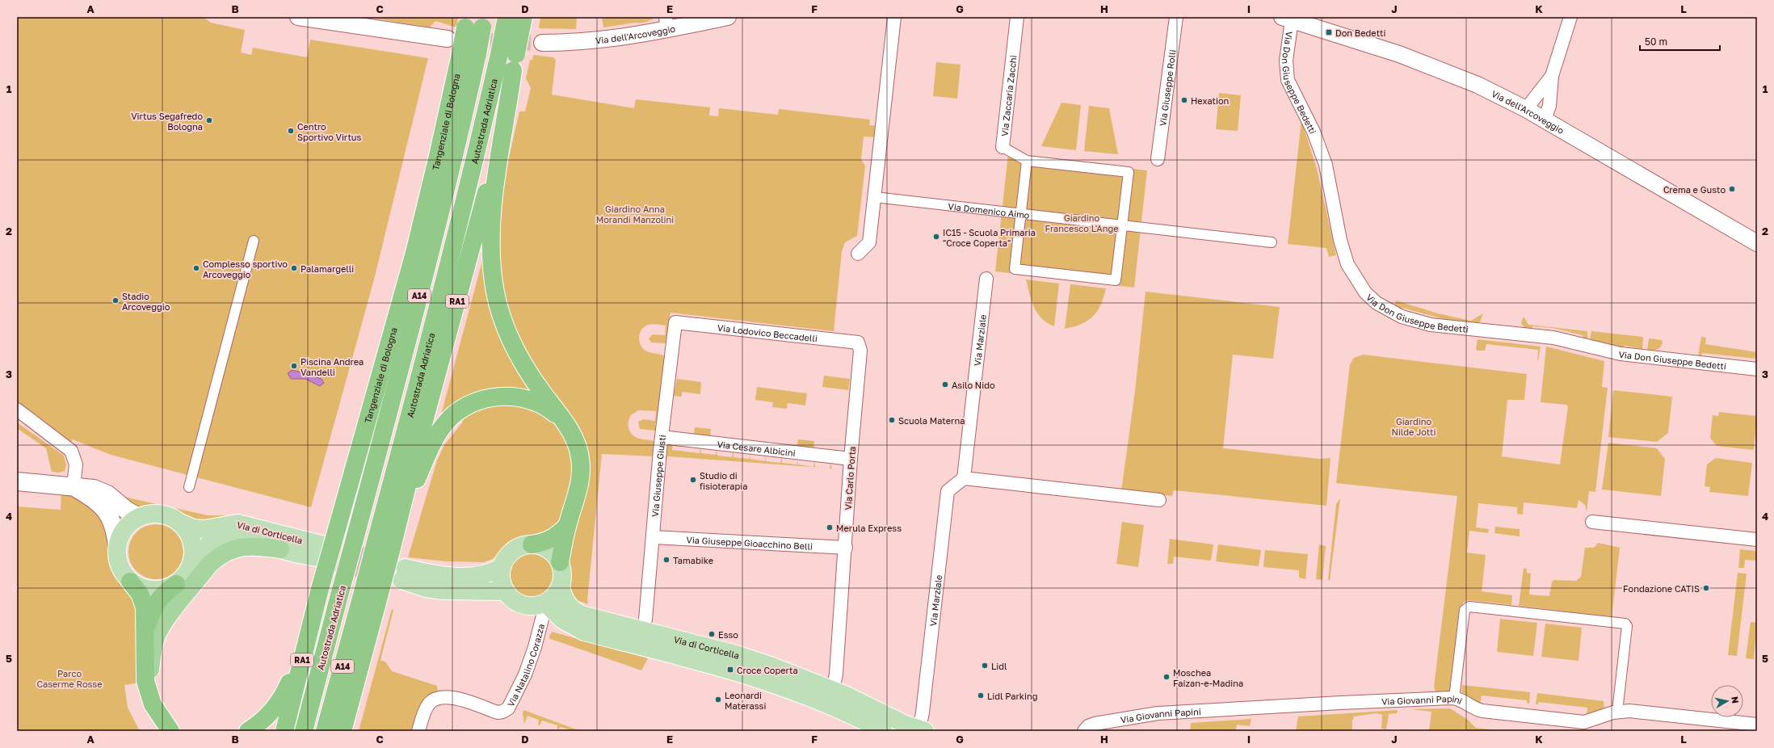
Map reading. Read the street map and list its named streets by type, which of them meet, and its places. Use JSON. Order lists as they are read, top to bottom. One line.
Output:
{"streets":{"highway":["Autostrada Adriatica","Tangenziale di Bologna","A14","RA1"],"main road":["Via di Corticella"],"street":["Via dell'Arcoveggio","Via Don Giuseppe Bedetti","Via Giuseppe Rolli","Via Zaccaria Zacchi","Via Domenico Aimo","Via Lodovico Beccadelli","Via Marziale","Via Cesare Albicini","Via Giuseppe Giusti","Via Carlo Porta","Via Giuseppe Gioacchino Belli","Via Natalino Corazza","Via Giovanni Papini"]},"crossings":[["Via dell'Arcoveggio","Via Don Giuseppe Bedetti"],["Autostrada Adriatica","Tangenziale di Bologna"],["Via Lodovico Beccadelli","Via Giuseppe Giusti"],["Via Lodovico Beccadelli","Via Carlo Porta"],["Via Marziale","Via di Corticella"],["Via Cesare Albicini","Via Giuseppe Giusti"],["Via Cesare Albicini","Via Carlo Porta"],["Via Giuseppe Giusti","Via di Corticella"],["Via Giuseppe Giusti","Via Giuseppe Gioacchino Belli"],["Via Carlo Porta","Via di Corticella"],["Via Carlo Porta","Via Giuseppe Gioacchino Belli"],["Via di Corticella","Via Natalino Corazza"]],"parks":["Giardino Anna Morandi Manzolini","Giardino Francesco L'Ange","Giardino Nilde Jotti","Parco Caserme Rosse"],"places":{"transit":["Don Bedetti","Croce Coperta"],"other":["Hexation","Virtus Segafredo Bologna","Centro Sportivo Virtus","Crema e Gusto","IC15 - Scuola Primaria \"Croce Coperta\"","Complesso sportivo Arcoveggio","Palamargelli","Stadio Arcoveggio","Piscina Andrea Vandelli","Asilo Nido","Scuola Materna","Studio di fisioterapia","Merula Express","Tamabike","Fondazione CATIS","Esso","Lidl","Moschea Faizan-e-Madina","Lidl Parking","Leonardi Materassi"]},"scale_bar":"50 m","north":"right","grid":{"columns":["A","B","C","D","E","F","G","H","I","J","K","L"],"rows":["1","2","3","4","5"]}}
